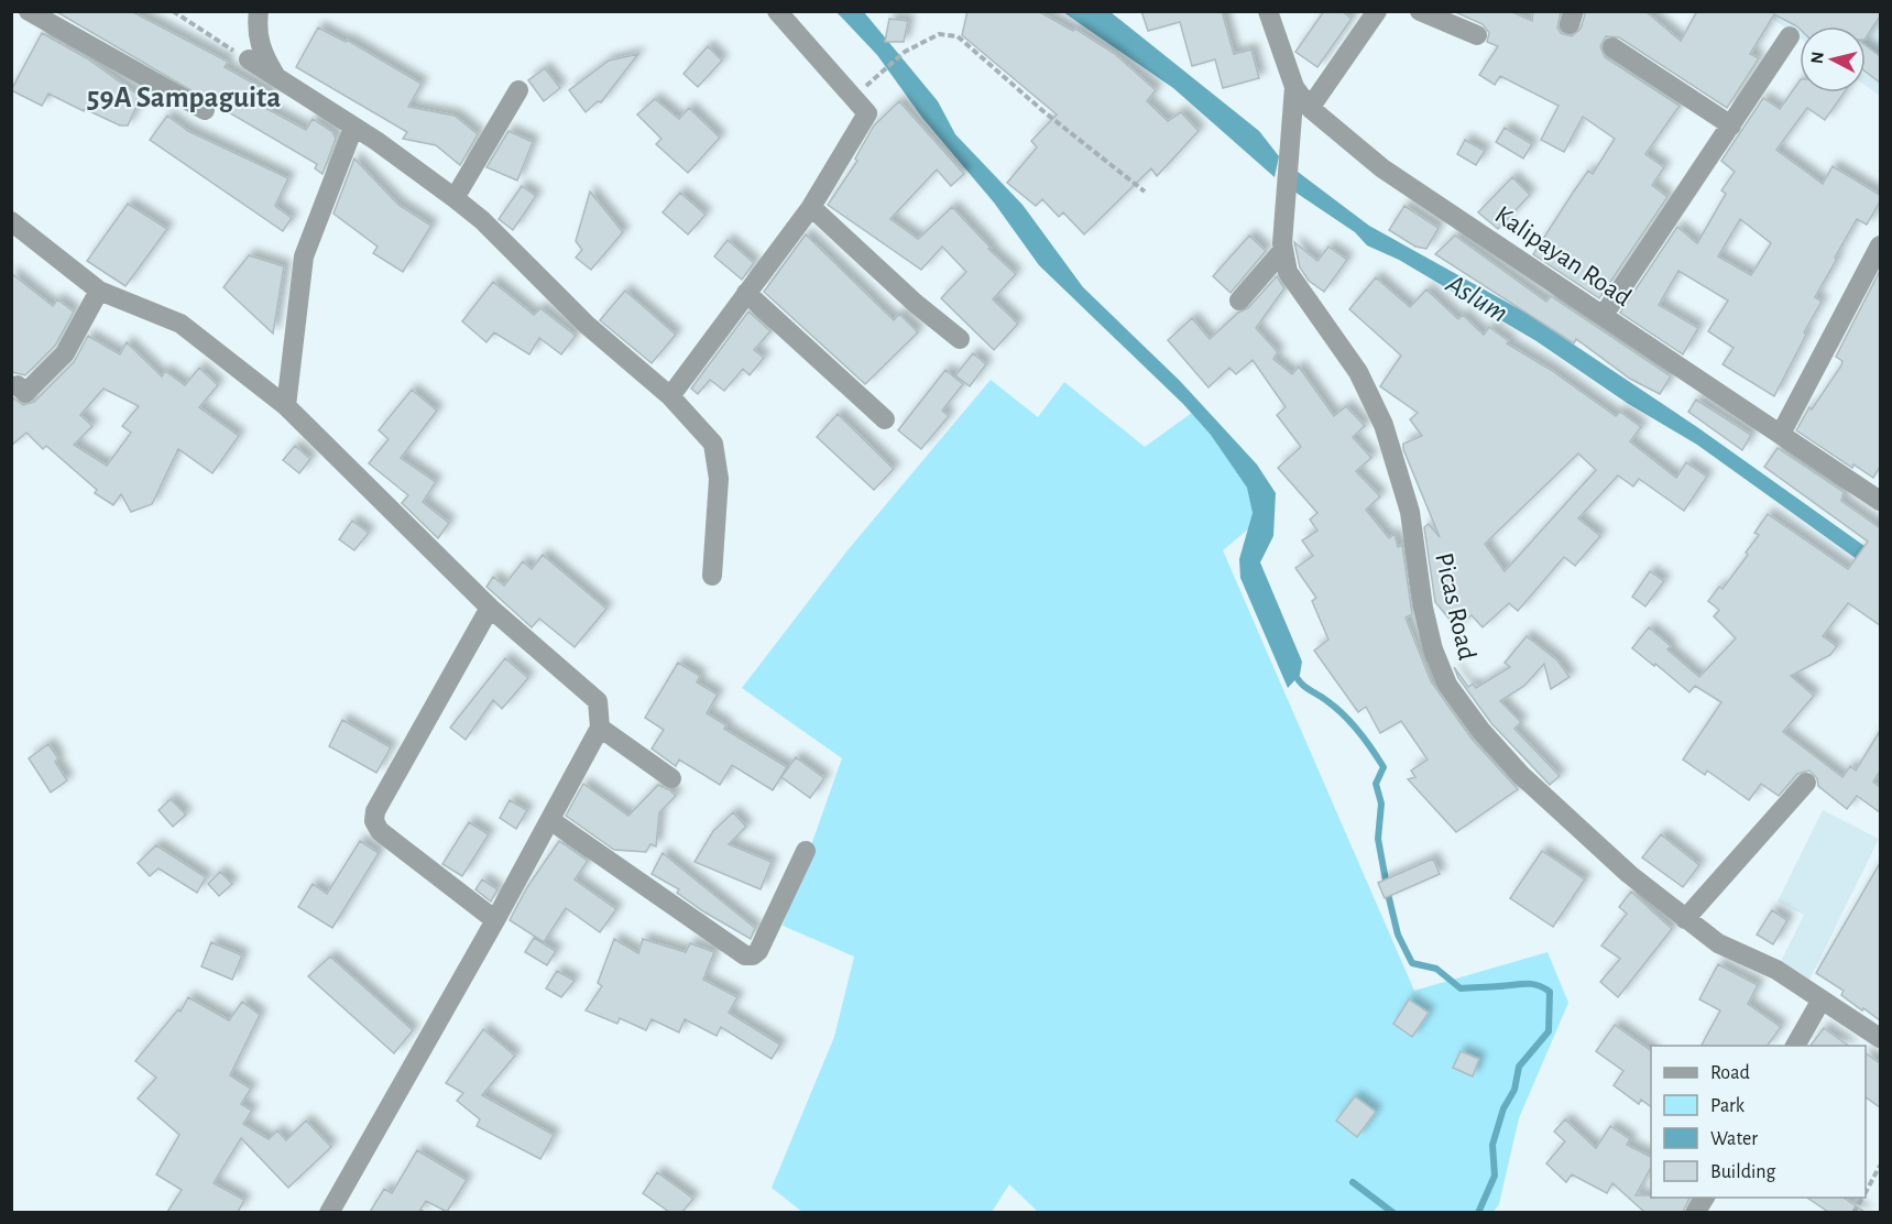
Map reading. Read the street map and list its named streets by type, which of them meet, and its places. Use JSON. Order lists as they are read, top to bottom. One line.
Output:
{"streets":{"street":["Kalipayan Road","Picas Road"]},"crossings":[["Kalipayan Road","Picas Road"]],"districts":["59A Sampaguita"],"water":["Aslum"],"legend":["Road","Park","Water","Building"],"north":"left"}
